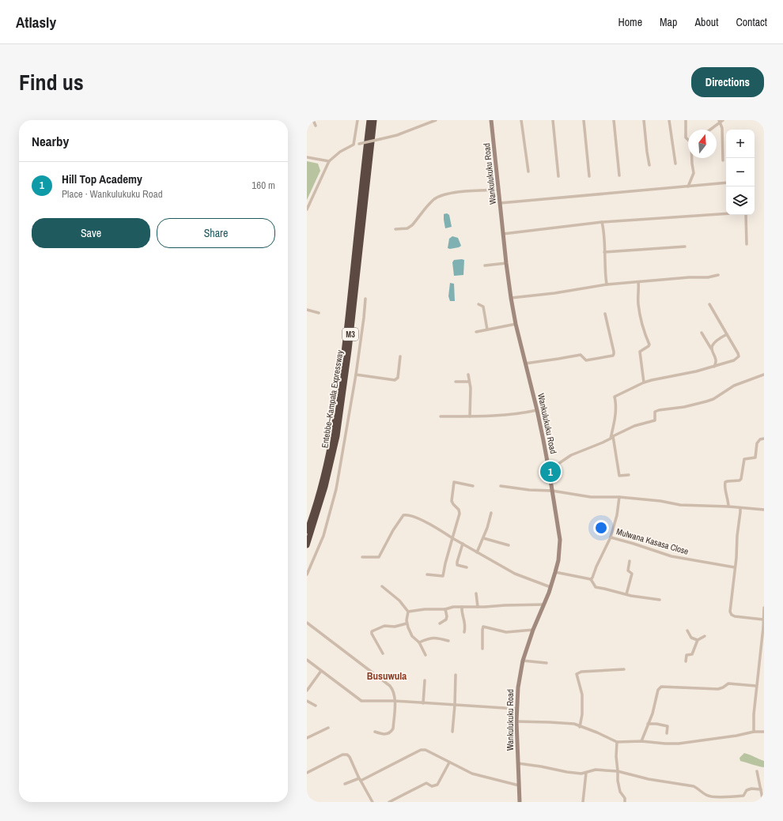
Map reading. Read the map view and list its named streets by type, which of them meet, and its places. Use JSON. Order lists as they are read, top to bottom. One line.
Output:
{"streets":{"highway":["M3","Entebbe–Kampala Expressway"],"main road":["Wankulukuku Road"],"street":["Mulwana Kasasa Close"]},"districts":["Busuwula"],"north":"top","page":{"header":"Atlasly","nav":["Home","Map","About","Contact"],"title":"Find us","buttons":["Directions",["Save","Share"]],"heading":"Nearby","map_buttons":["+","−"],"list":[{"mark":"1","name":"Hill Top Academy","note":"Place · Wankulukuku Road","value":"160 m"}],"pins":"1"}}
